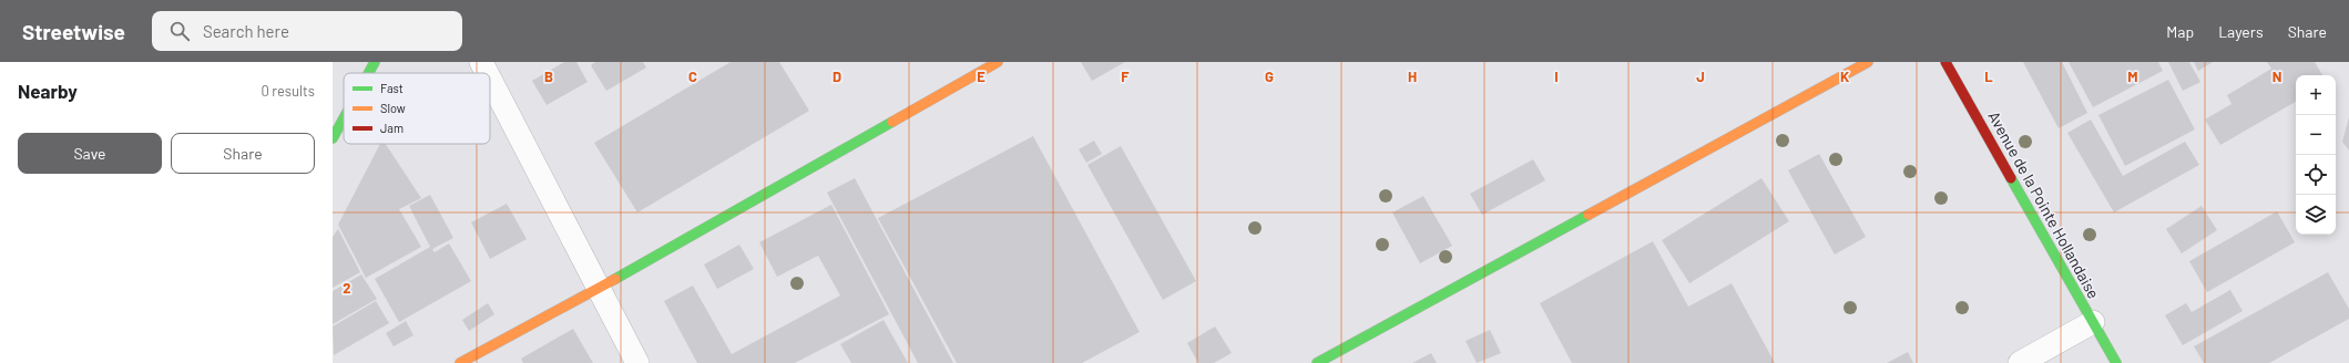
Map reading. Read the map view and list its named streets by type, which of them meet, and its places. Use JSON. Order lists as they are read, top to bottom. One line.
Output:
{"streets":{"street":["Avenue de la Pointe Hollandaise"]},"legend":["Fast","Slow","Jam"],"page":{"header":"Streetwise","search":"Search here","nav":["Map","Layers","Share"],"heading":["Nearby","0 results"],"map_buttons":["+","−"],"buttons":["Save","Share"]},"grid":{"columns":["B","C","D","E","F","G","H","I","J","K","L","M","N"],"rows":["2"]}}
